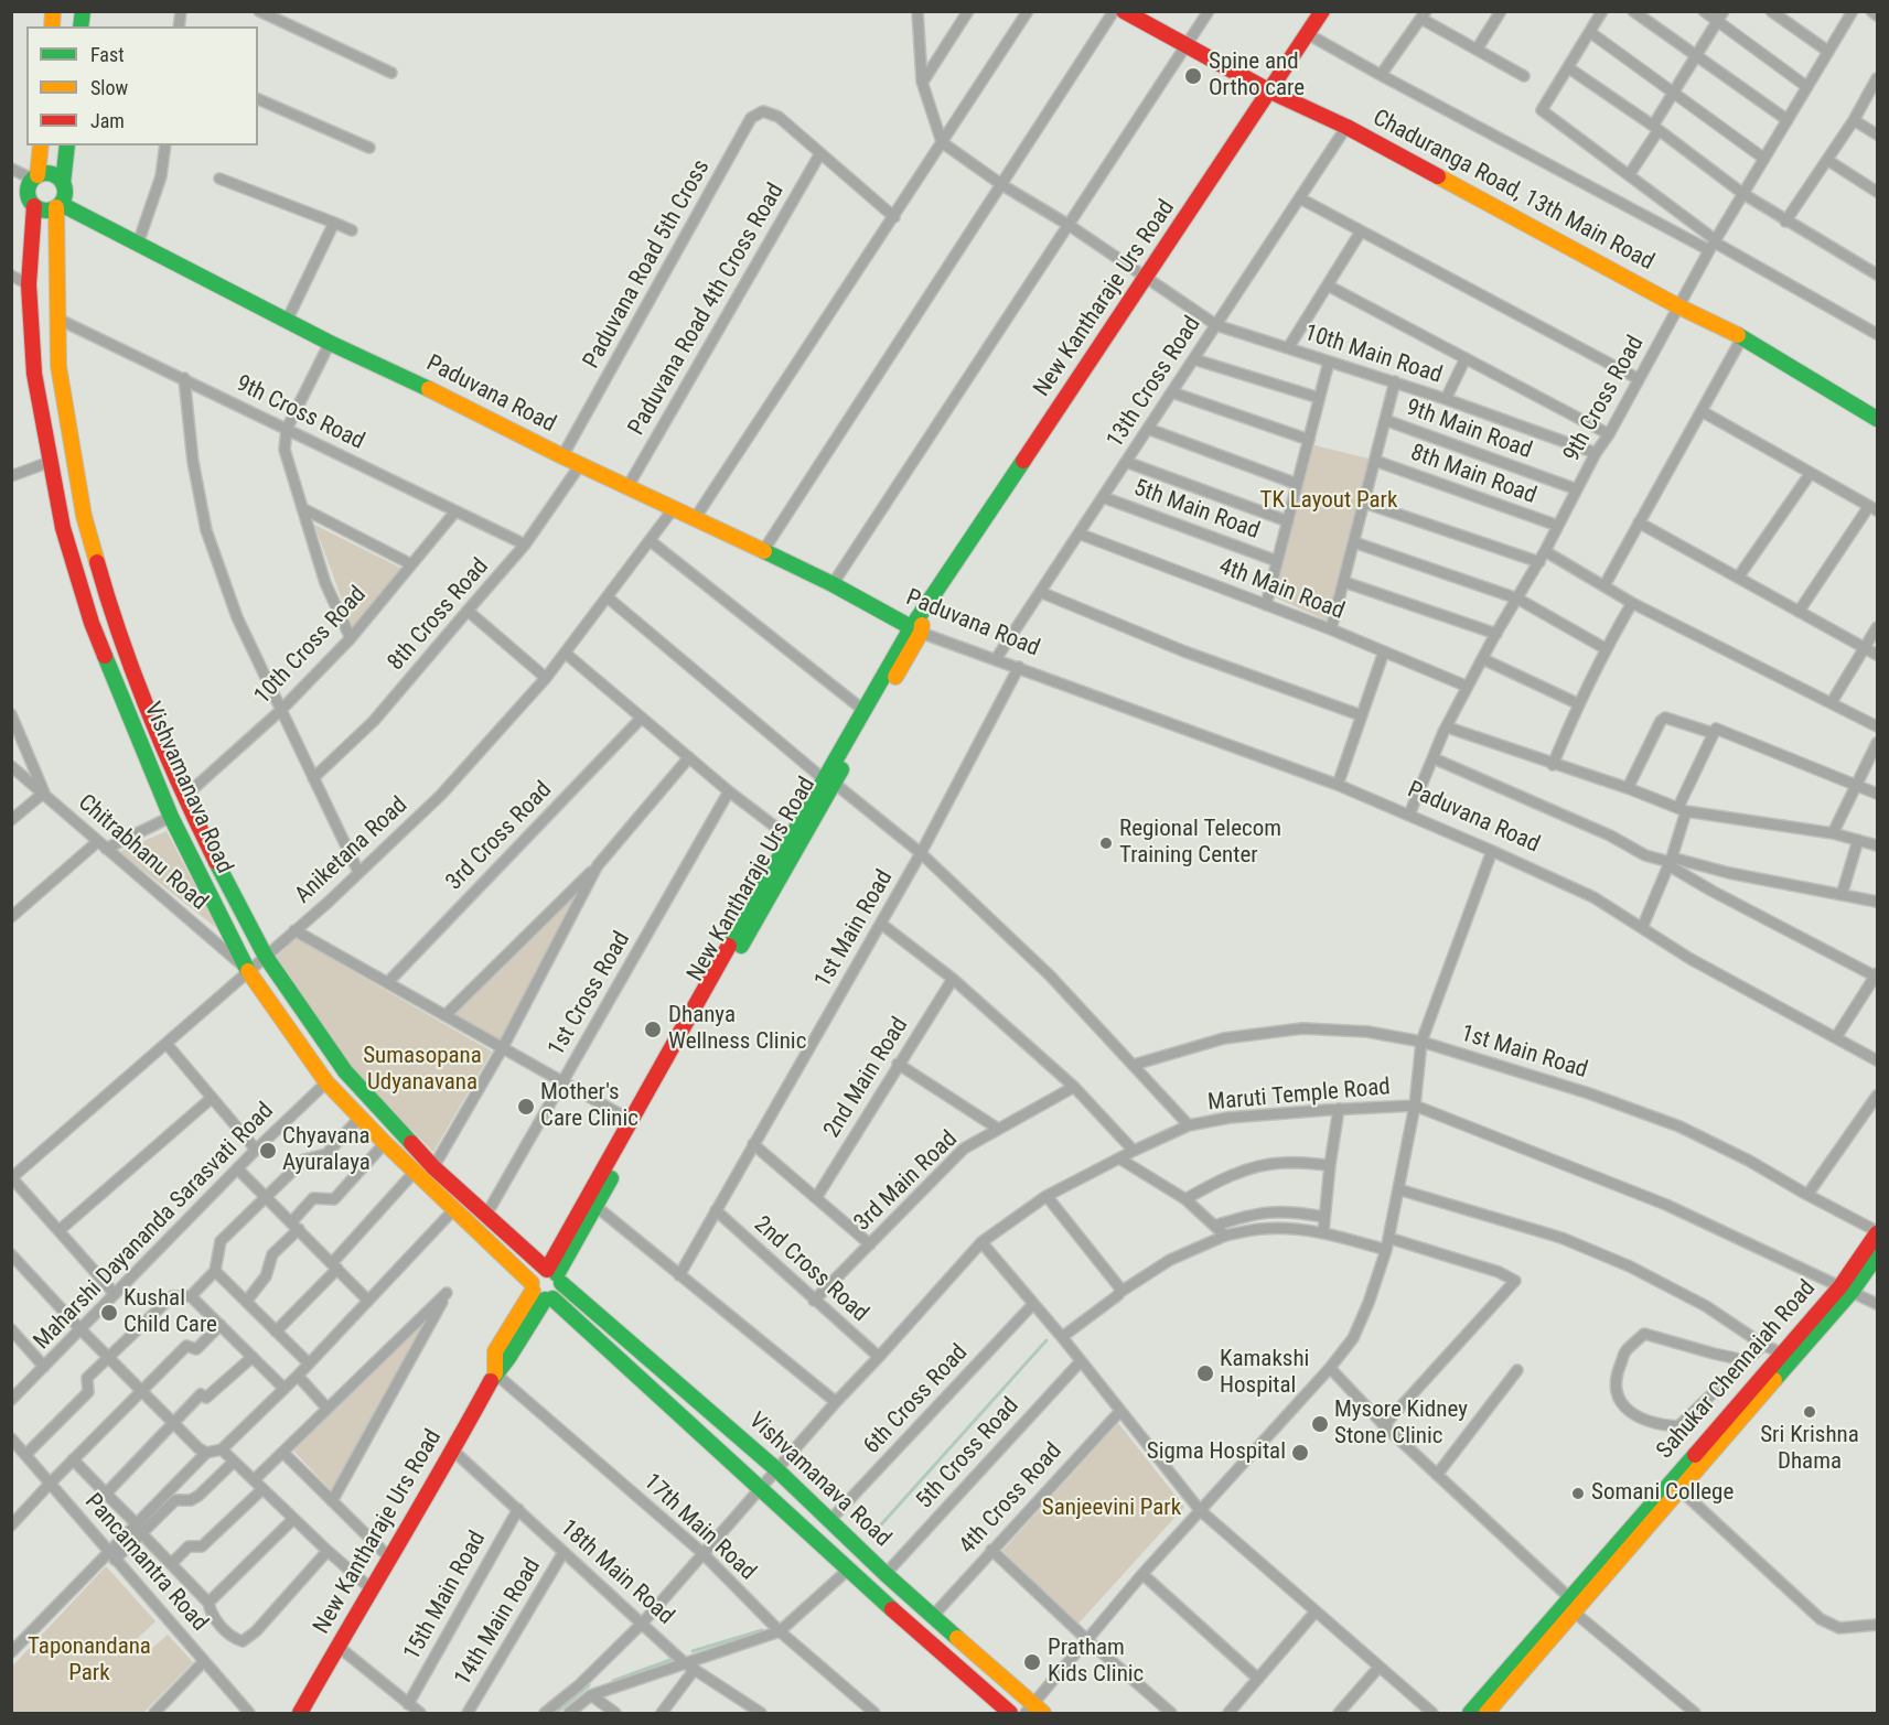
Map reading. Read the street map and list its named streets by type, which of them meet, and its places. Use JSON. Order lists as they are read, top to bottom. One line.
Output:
{"streets":{"main road":["Chaduranga Road, 13th Main Road","New Kantharaje Urs Road","Paduvana Road","Vishvamanava Road","Sahukar Chennaiah Road"],"street":["Paduvana Road 5th Cross","Paduvana Road 4th Cross Road","10th Main Road","13th Cross Road","9th Cross Road","9th Main Road","8th Main Road","5th Main Road","4th Main Road","8th Cross Road","10th Cross Road","3rd Cross Road","Aniketana Road","Chitrabhanu Road","1st Main Road","1st Cross Road","2nd Main Road","Maruti Temple Road","3rd Main Road","Maharshi Dayananda Sarasvati Road","2nd Cross Road","6th Cross Road","5th Cross Road","4th Cross Road","17th Main Road","Pancamantra Road","18th Main Road","15th Main Road","14th Main Road"]},"crossings":[["Chaduranga Road, 13th Main Road","New Kantharaje Urs Road"],["Chaduranga Road, 13th Main Road","13th Cross Road"],["Chaduranga Road, 13th Main Road","9th Cross Road"],["Paduvana Road 5th Cross","Paduvana Road 4th Cross Road"],["Paduvana Road 5th Cross","Paduvana Road"],["New Kantharaje Urs Road","10th Main Road"],["New Kantharaje Urs Road","Paduvana Road"],["New Kantharaje Urs Road","Vishvamanava Road"],["New Kantharaje Urs Road","17th Main Road"],["New Kantharaje Urs Road","18th Main Road"],["Paduvana Road 4th Cross Road","Paduvana Road"],["10th Main Road","13th Cross Road"],["10th Main Road","9th Cross Road"],["13th Cross Road","Paduvana Road"],["13th Cross Road","5th Main Road"],["13th Cross Road","4th Main Road"],["Paduvana Road","9th Cross Road"],["Paduvana Road","8th Cross Road"],["Paduvana Road","Vishvamanava Road"],["Paduvana Road","Aniketana Road"],["Paduvana Road","1st Main Road"],["9th Cross Road","9th Main Road"],["9th Cross Road","8th Main Road"],["9th Cross Road","4th Main Road"],["9th Cross Road","8th Cross Road"],["9th Cross Road","10th Cross Road"],["9th Cross Road","Vishvamanava Road"],["10th Cross Road","Vishvamanava Road"],["Vishvamanava Road","Aniketana Road"],["Vishvamanava Road","Chitrabhanu Road"],["Vishvamanava Road","1st Cross Road"],["Vishvamanava Road","Maruti Temple Road"],["Vishvamanava Road","Maharshi Dayananda Sarasvati Road"],["Vishvamanava Road","6th Cross Road"],["Vishvamanava Road","5th Cross Road"],["Vishvamanava Road","4th Cross Road"],["Aniketana Road","Chitrabhanu Road"],["1st Main Road","2nd Cross Road"],["1st Main Road","Sahukar Chennaiah Road"],["Maruti Temple Road","2nd Cross Road"],["Maruti Temple Road","Sahukar Chennaiah Road"],["3rd Main Road","2nd Cross Road"],["18th Main Road","15th Main Road"],["18th Main Road","14th Main Road"]],"parks":["TK Layout Park","Sumasopana Udyanavana","Sanjeevini Park","Taponandana Park"],"places":["Spine and Ortho care","Regional Telecom Training Center","Dhanya Wellness Clinic","Mother's Care Clinic","Chyavana Ayuralaya","Kushal Child Care","Kamakshi Hospital","Sri Krishna Dhama","Mysore Kidney Stone Clinic","Sigma Hospital","Somani College","Pratham Kids Clinic"],"legend":["Fast","Slow","Jam"]}
